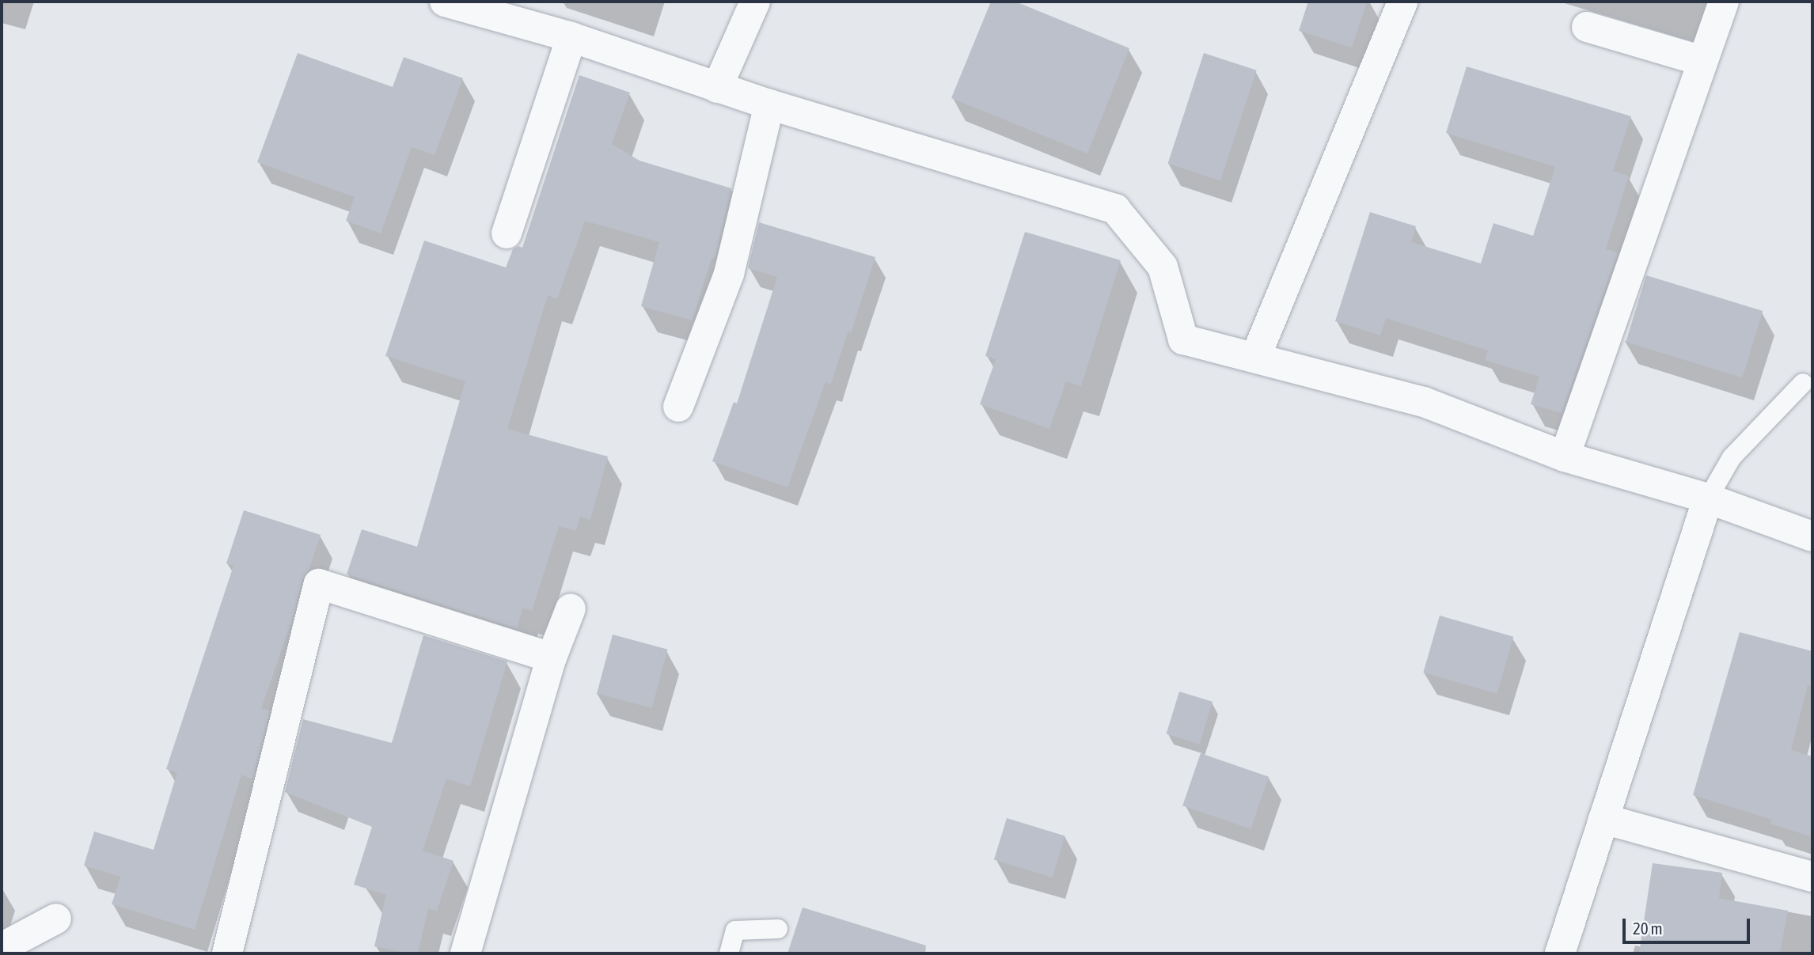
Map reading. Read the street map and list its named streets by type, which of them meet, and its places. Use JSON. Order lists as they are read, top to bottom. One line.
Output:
{"scale_bar":"20 m"}
